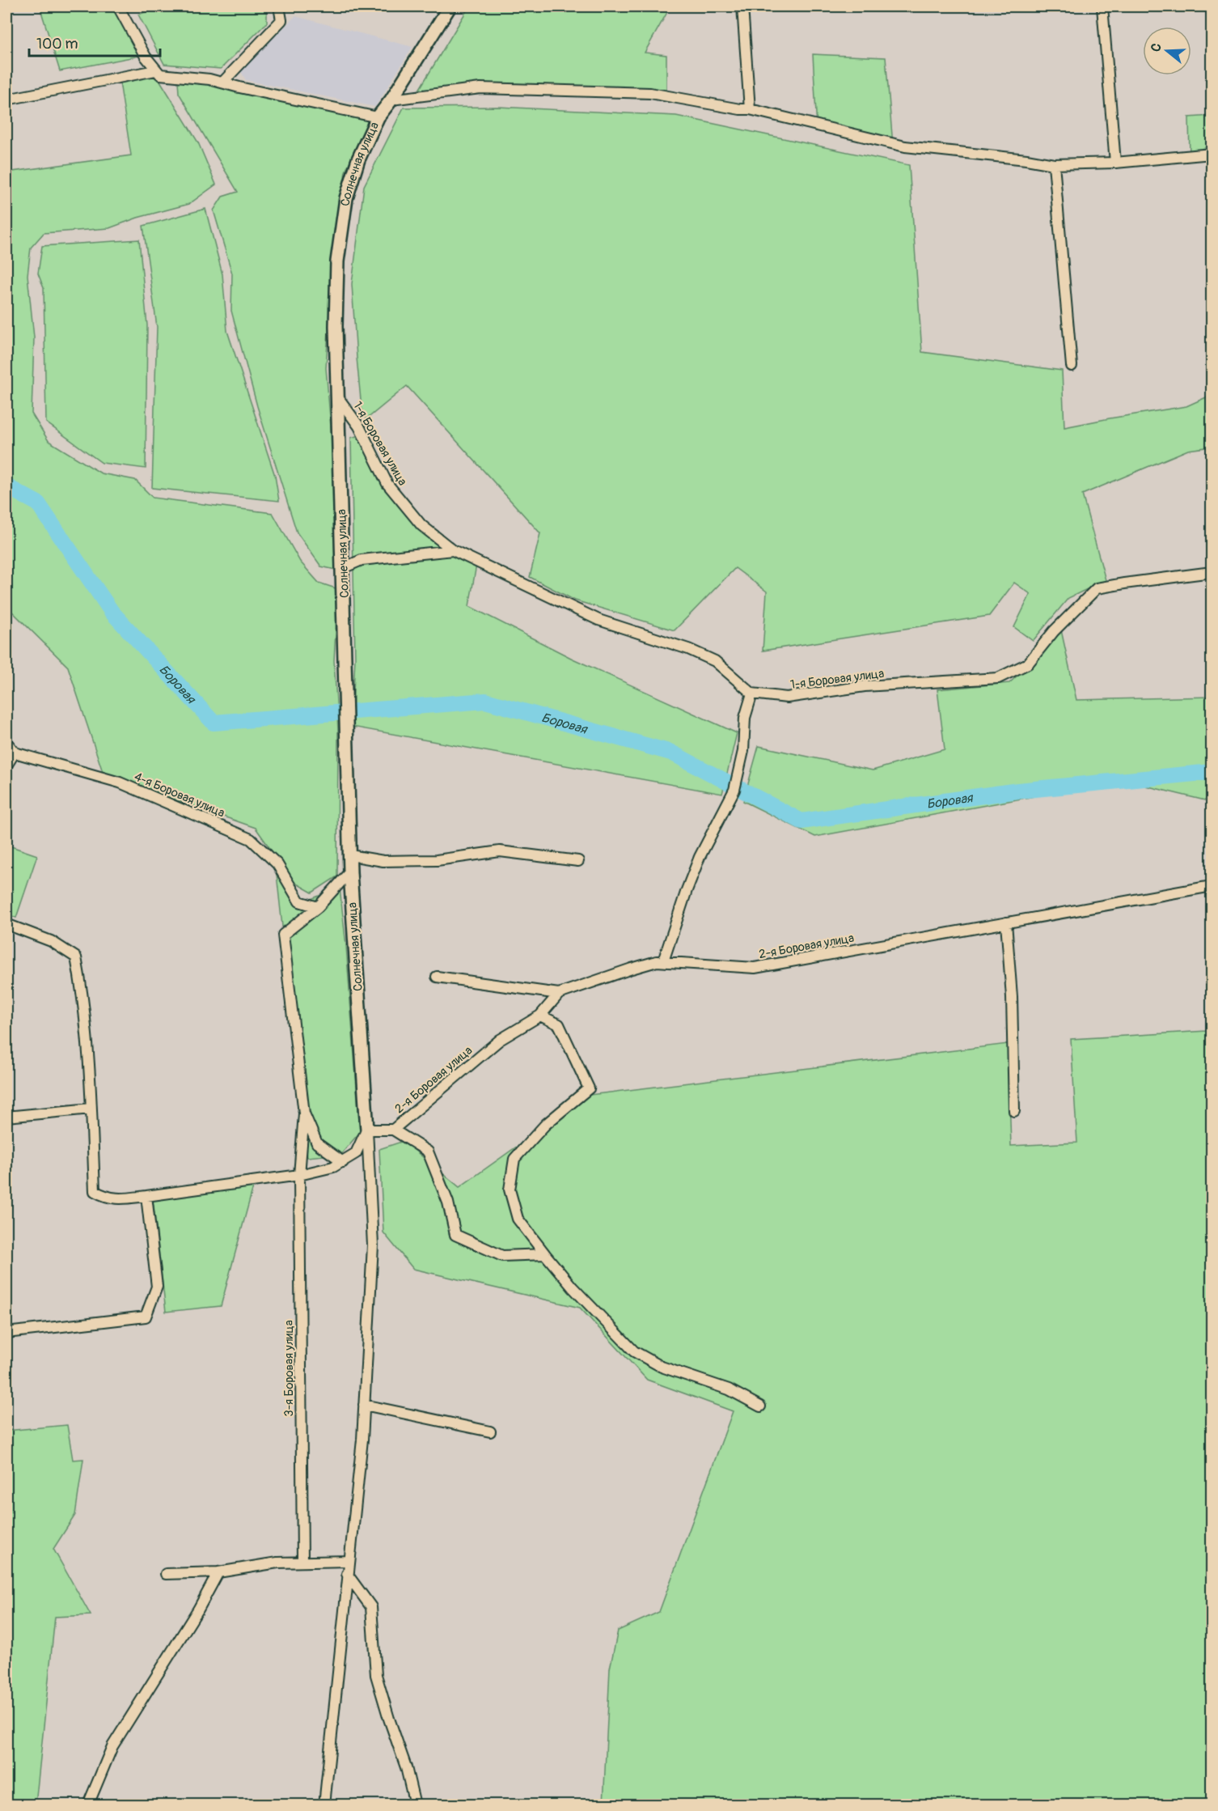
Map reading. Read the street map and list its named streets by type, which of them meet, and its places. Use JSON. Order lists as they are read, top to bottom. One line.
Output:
{"streets":{"street":["Солнечная улица","1-я Боровая улица","4-я Боровая улица","2-я Боровая улица","3-я Боровая улица"]},"crossings":[["Солнечная улица","1-я Боровая улица"],["Солнечная улица","2-я Боровая улица"]],"water":["Боровая"],"scale_bar":"100 m","north":"left"}
